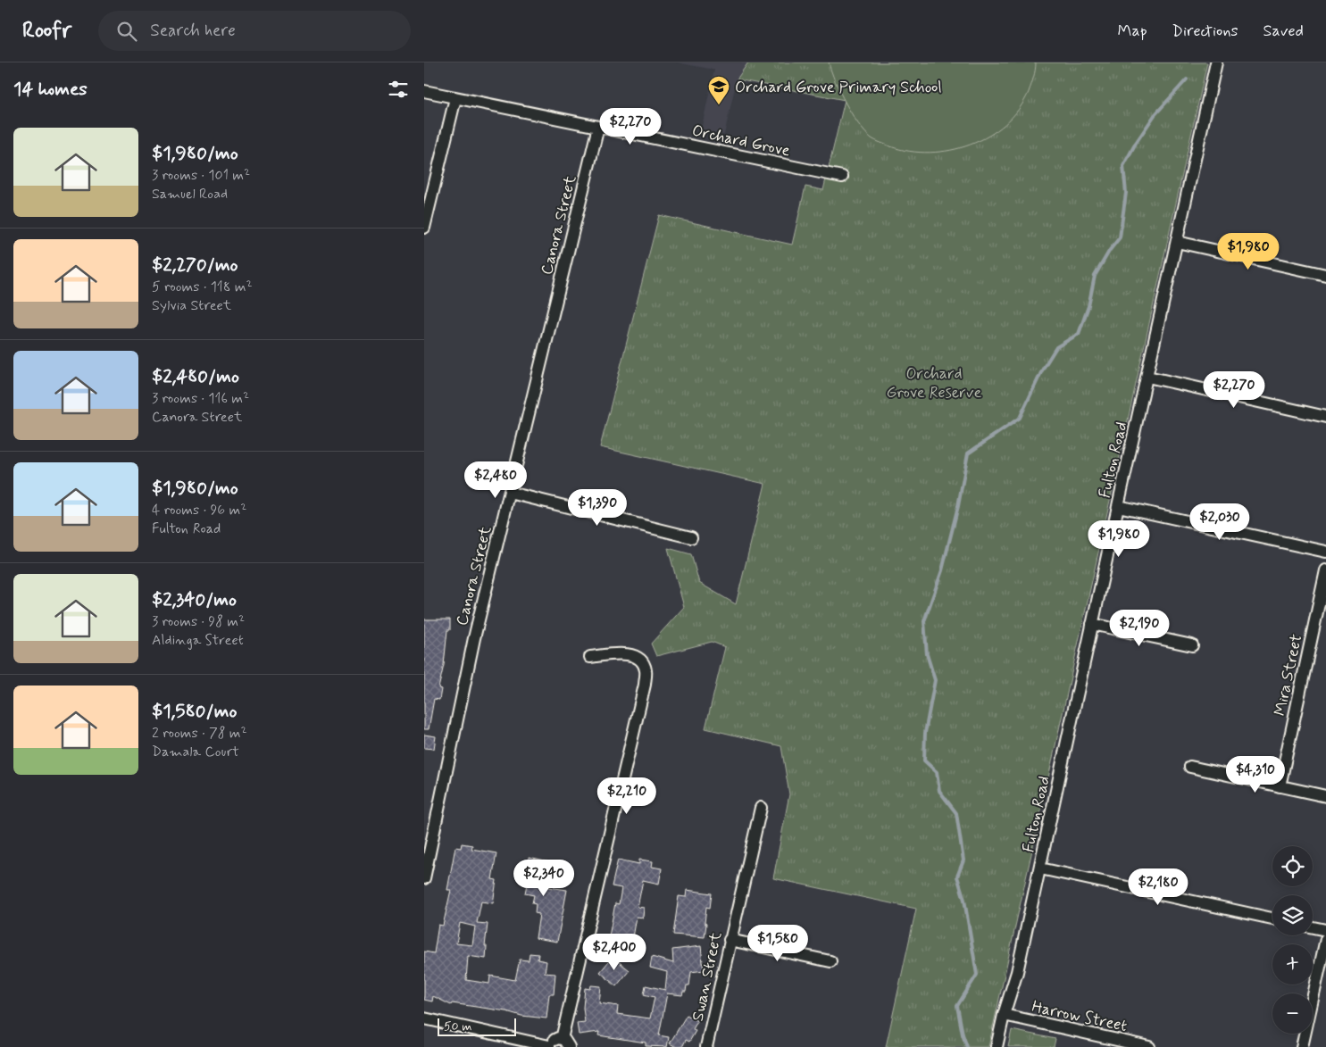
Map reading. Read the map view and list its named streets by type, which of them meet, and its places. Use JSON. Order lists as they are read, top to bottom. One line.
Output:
{"streets":{"street":["Orchard Grove","Canora Street","Fulton Road","Mira Street","Swan Street","Harrow Street"]},"crossings":[["Orchard Grove","Canora Street"],["Fulton Road","Harrow Street"]],"parks":["Orchard Grove Reserve"],"places":{"school or university":["Orchard Grove Primary School"]},"scale_bar":"50 m","page":{"header":"Roofr","search":"Search here","nav":["Map","Directions","Saved"],"heading":"14 homes","price":["$2,270","$1,980","$2,270","$2,480","$1,390","$2,030","$1,980","$2,190","$4,310","$2,210","$2,340","$2,180","$1,580","$2,400"],"list":[{"name":"$1,980/mo","note":"3 rooms · 101 m² · Samuel Road"},{"name":"$2,270/mo","note":"5 rooms · 118 m² · Sylvia Street"},{"name":"$2,480/mo","note":"3 rooms · 116 m² · Canora Street"},{"name":"$1,980/mo","note":"4 rooms · 96 m² · Fulton Road"},{"name":"$2,340/mo","note":"3 rooms · 98 m² · Aldinga Street"},{"name":"$1,580/mo","note":"2 rooms · 78 m² · Damala Court"}],"map_buttons":["+","−"],"scale":"50 m"}}
